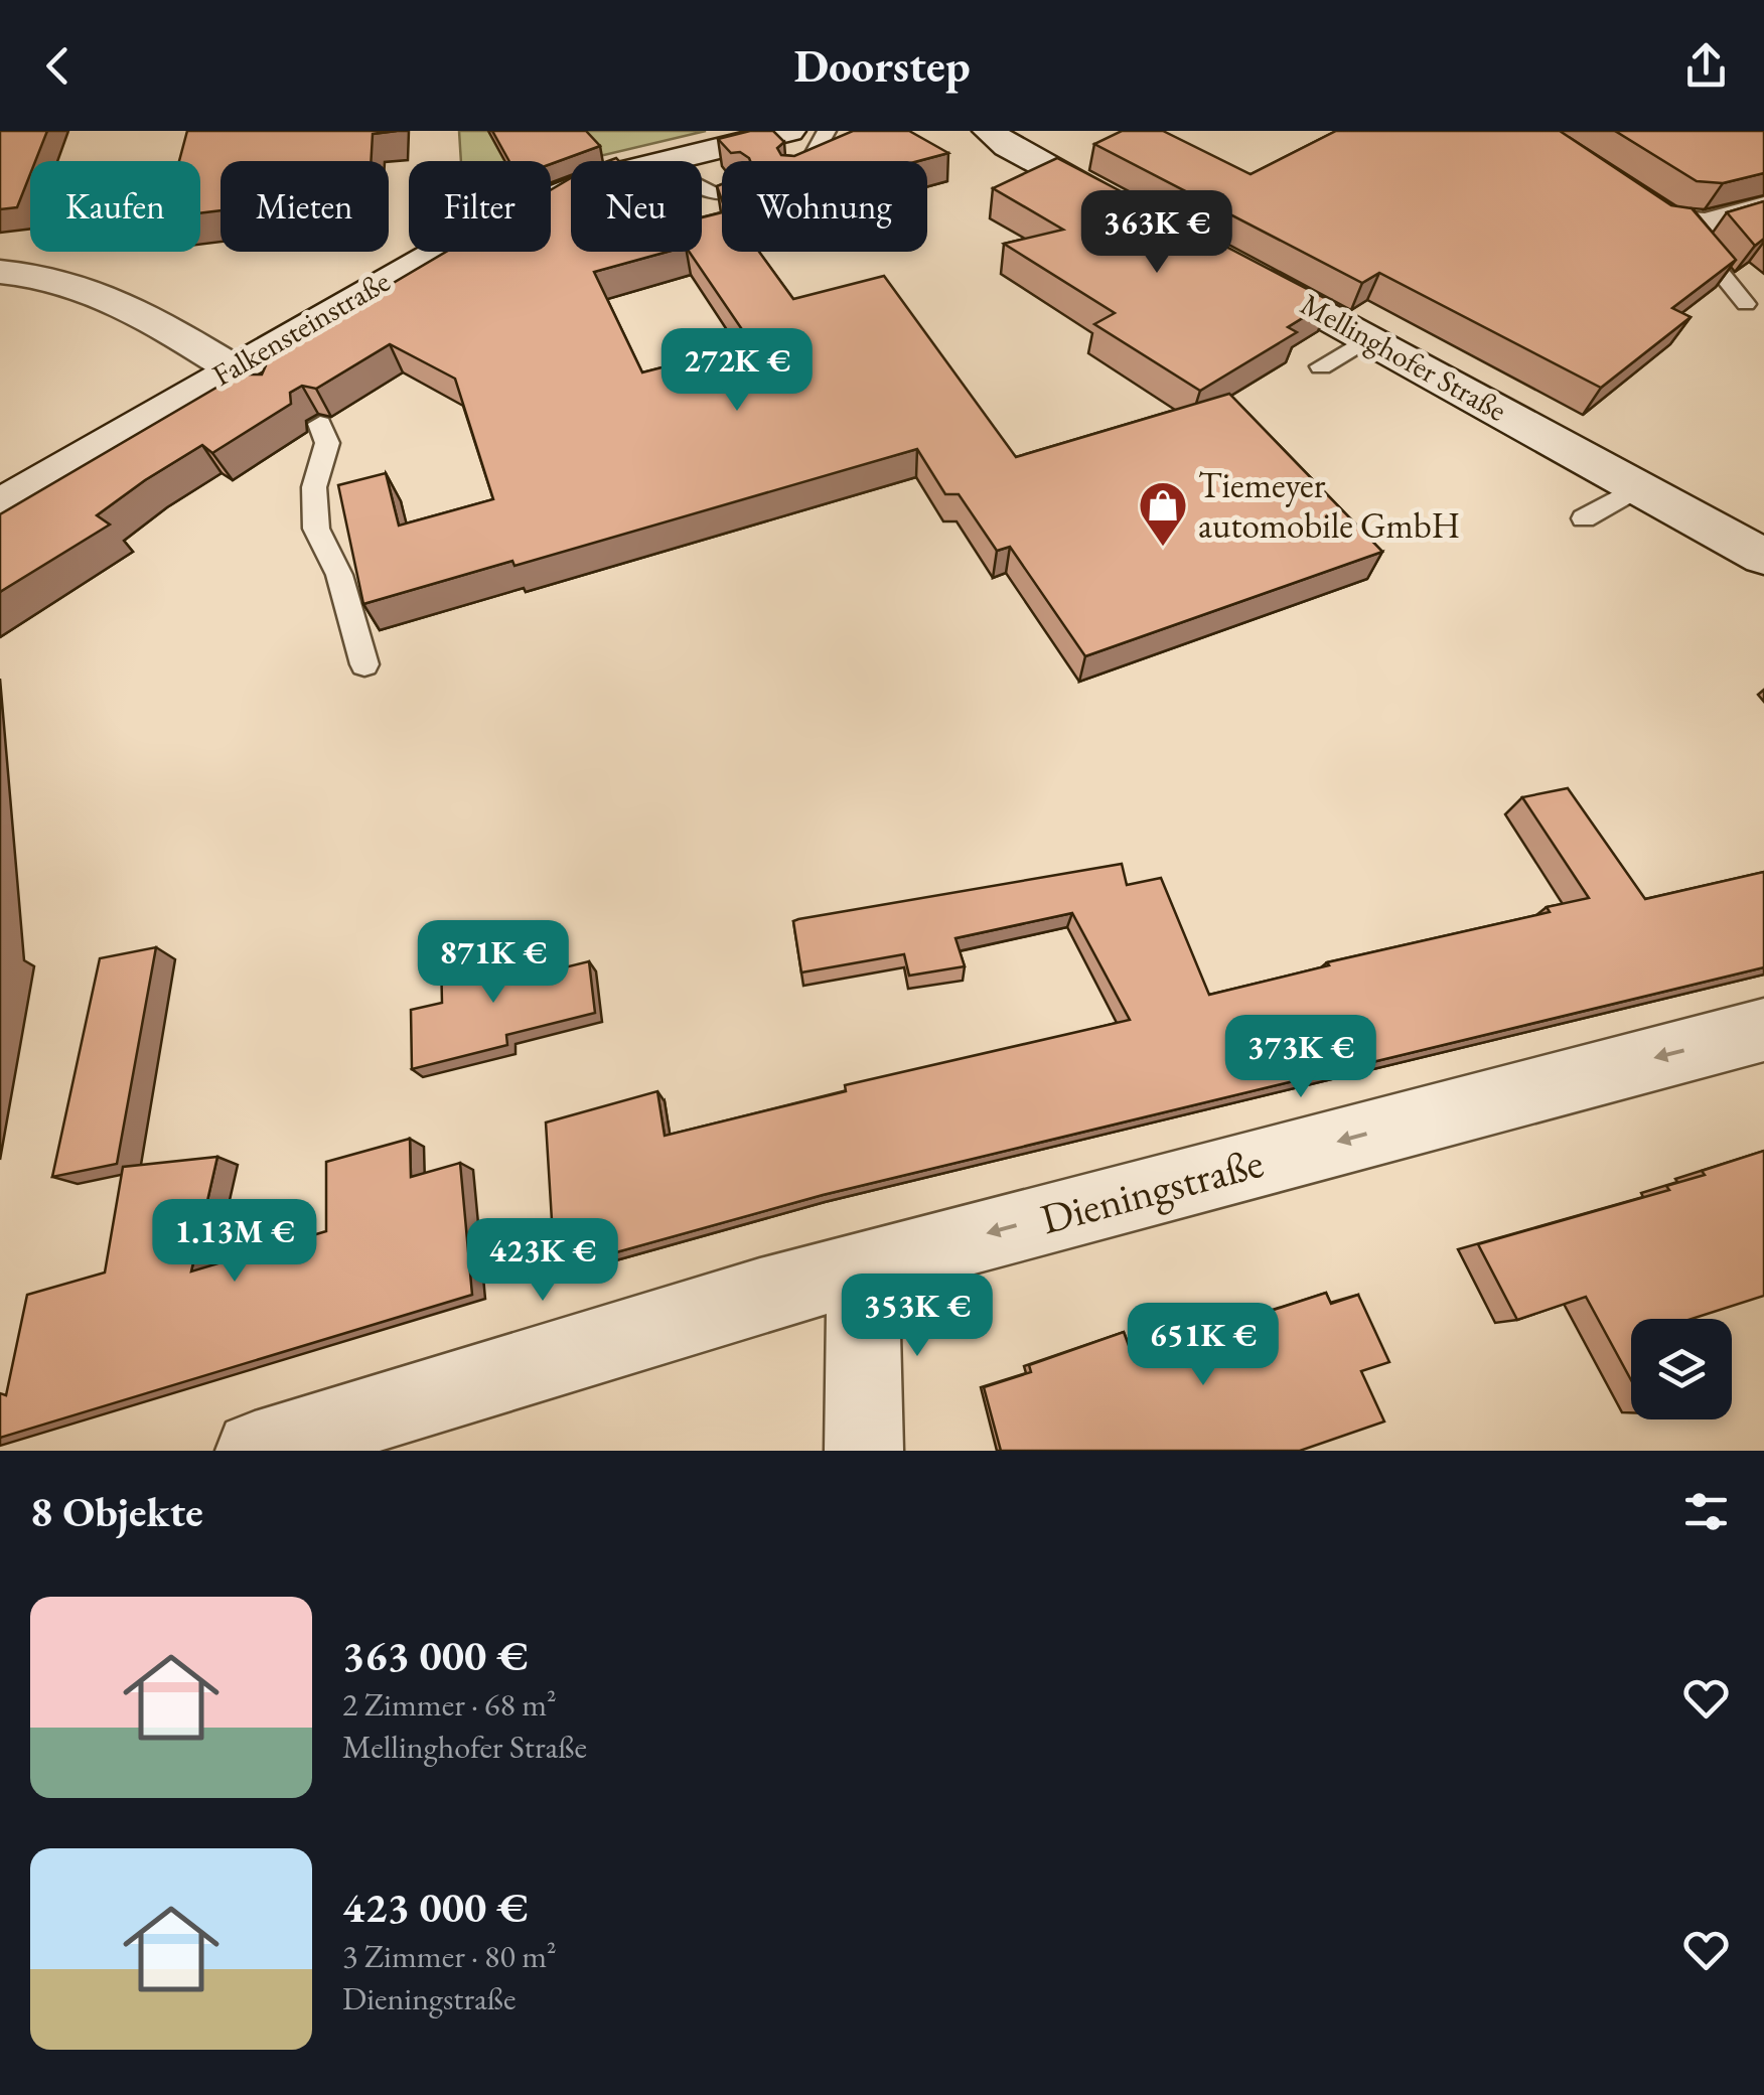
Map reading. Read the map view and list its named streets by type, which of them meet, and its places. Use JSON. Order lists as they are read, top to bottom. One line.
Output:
{"streets":{"street":["Falkensteinstraße","Mellinghofer Straße","Dieningstraße"]},"one_way":["Dieningstraße"],"places":{"shop":["Tiemeyer automobile GmbH"]},"page":{"header":"Doorstep","chip":["Kaufen","Mieten","Filter","Neu","Wohnung"],"price":["363K €","272K €","871K €","373K €","1.13M €","423K €","353K €","651K €"],"heading":"8 Objekte","list":[{"name":"363 000 €","note":"2 Zimmer · 68 m² · Mellinghofer Straße"},{"name":"423 000 €","note":"3 Zimmer · 80 m² · Dieningstraße"}]}}
